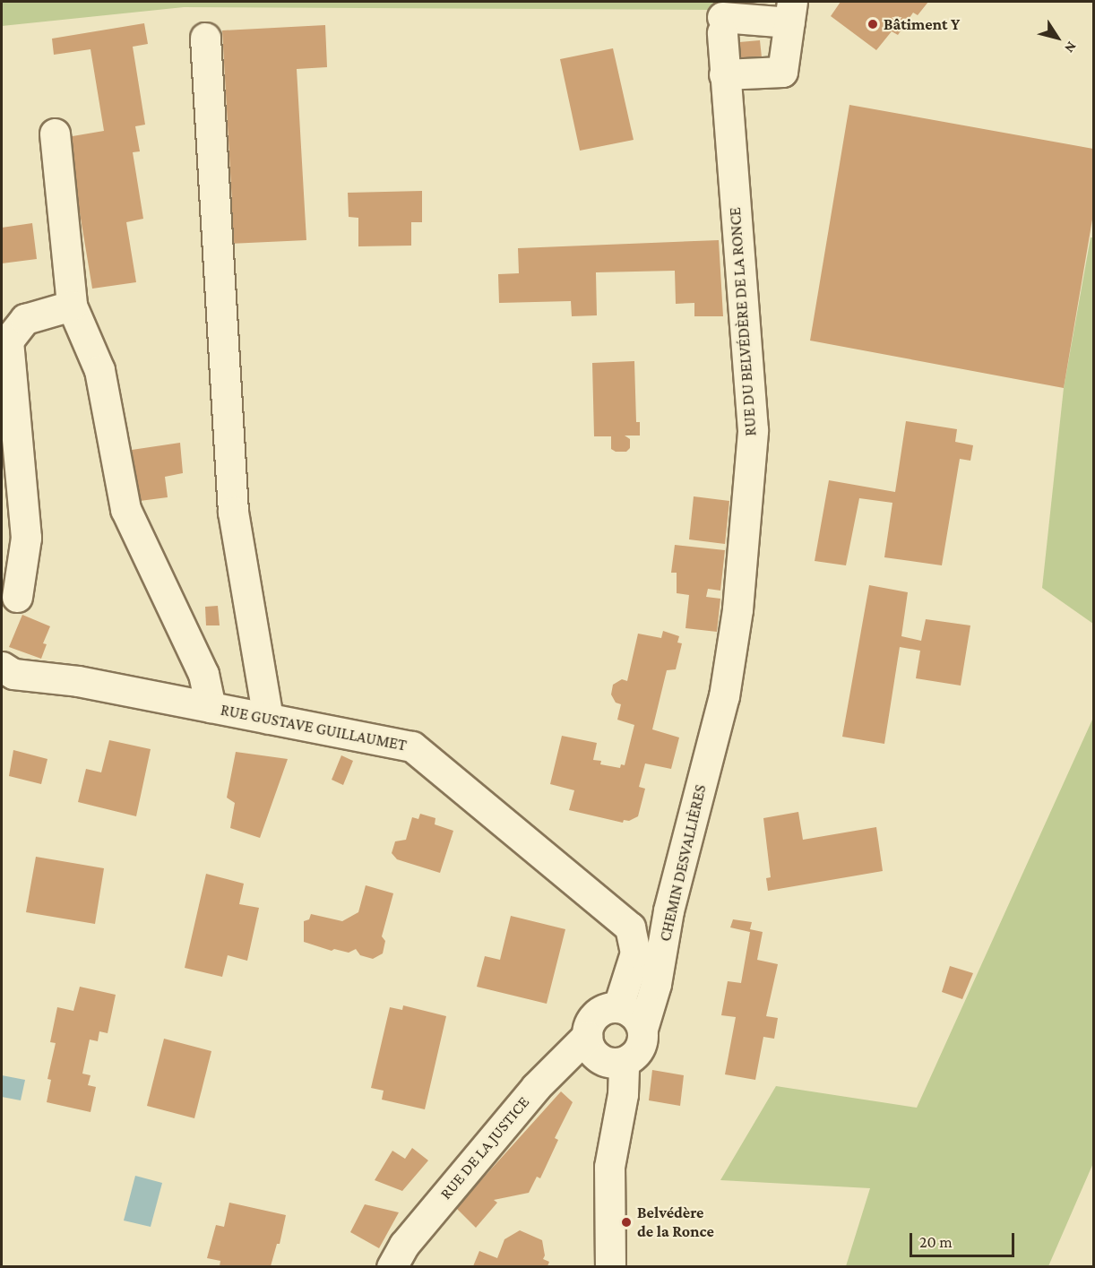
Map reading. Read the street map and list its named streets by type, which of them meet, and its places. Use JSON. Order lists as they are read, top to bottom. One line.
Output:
{"streets":{"street":["RUE DU BELVÉDÈRE DE LA RONCE","RUE GUSTAVE GUILLAUMET","CHEMIN DESVALLIÈRES","RUE DE LA JUSTICE"]},"crossings":[["RUE DU BELVÉDÈRE DE LA RONCE","CHEMIN DESVALLIÈRES"],["CHEMIN DESVALLIÈRES","RUE DE LA JUSTICE"]],"places":["Bâtiment Y","Belvédère de la Ronce"],"scale_bar":"20 m","north":"bottom right"}
